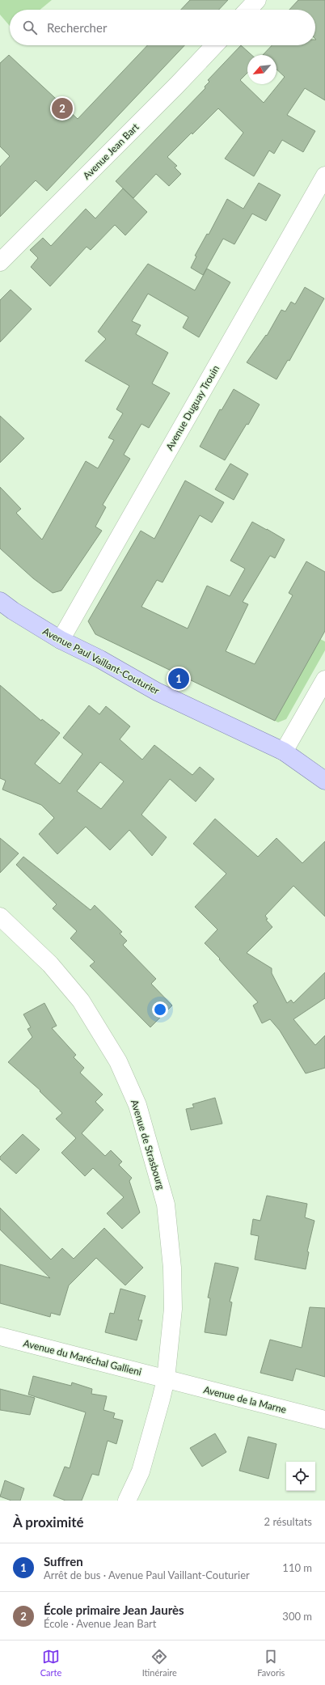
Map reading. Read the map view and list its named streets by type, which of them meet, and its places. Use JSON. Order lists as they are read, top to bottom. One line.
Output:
{"streets":{"main road":["Avenue Paul Vaillant-Couturier"],"street":["Avenue Jean Bart","Avenue Duguay Trouin","Avenue de Strasbourg","Avenue du Maréchal Gallieni","Avenue de la Marne"]},"crossings":[["Avenue Duguay Trouin","Avenue Paul Vaillant-Couturier"],["Avenue de Strasbourg","Avenue du Maréchal Gallieni"],["Avenue de Strasbourg","Avenue de la Marne"],["Avenue du Maréchal Gallieni","Avenue de la Marne"]],"north":"bottom left","page":{"search":"Rechercher","pins":["2","1"],"heading":["À proximité","2 résultats"],"list":[{"mark":"1","name":"Suffren","note":"Arrêt de bus · Avenue Paul Vaillant-Couturier","value":"110 m"},{"mark":"2","name":"École primaire Jean Jaurès","note":"École · Avenue Jean Bart","value":"300 m"}],"nav":["Carte","Itinéraire","Favoris"]}}
